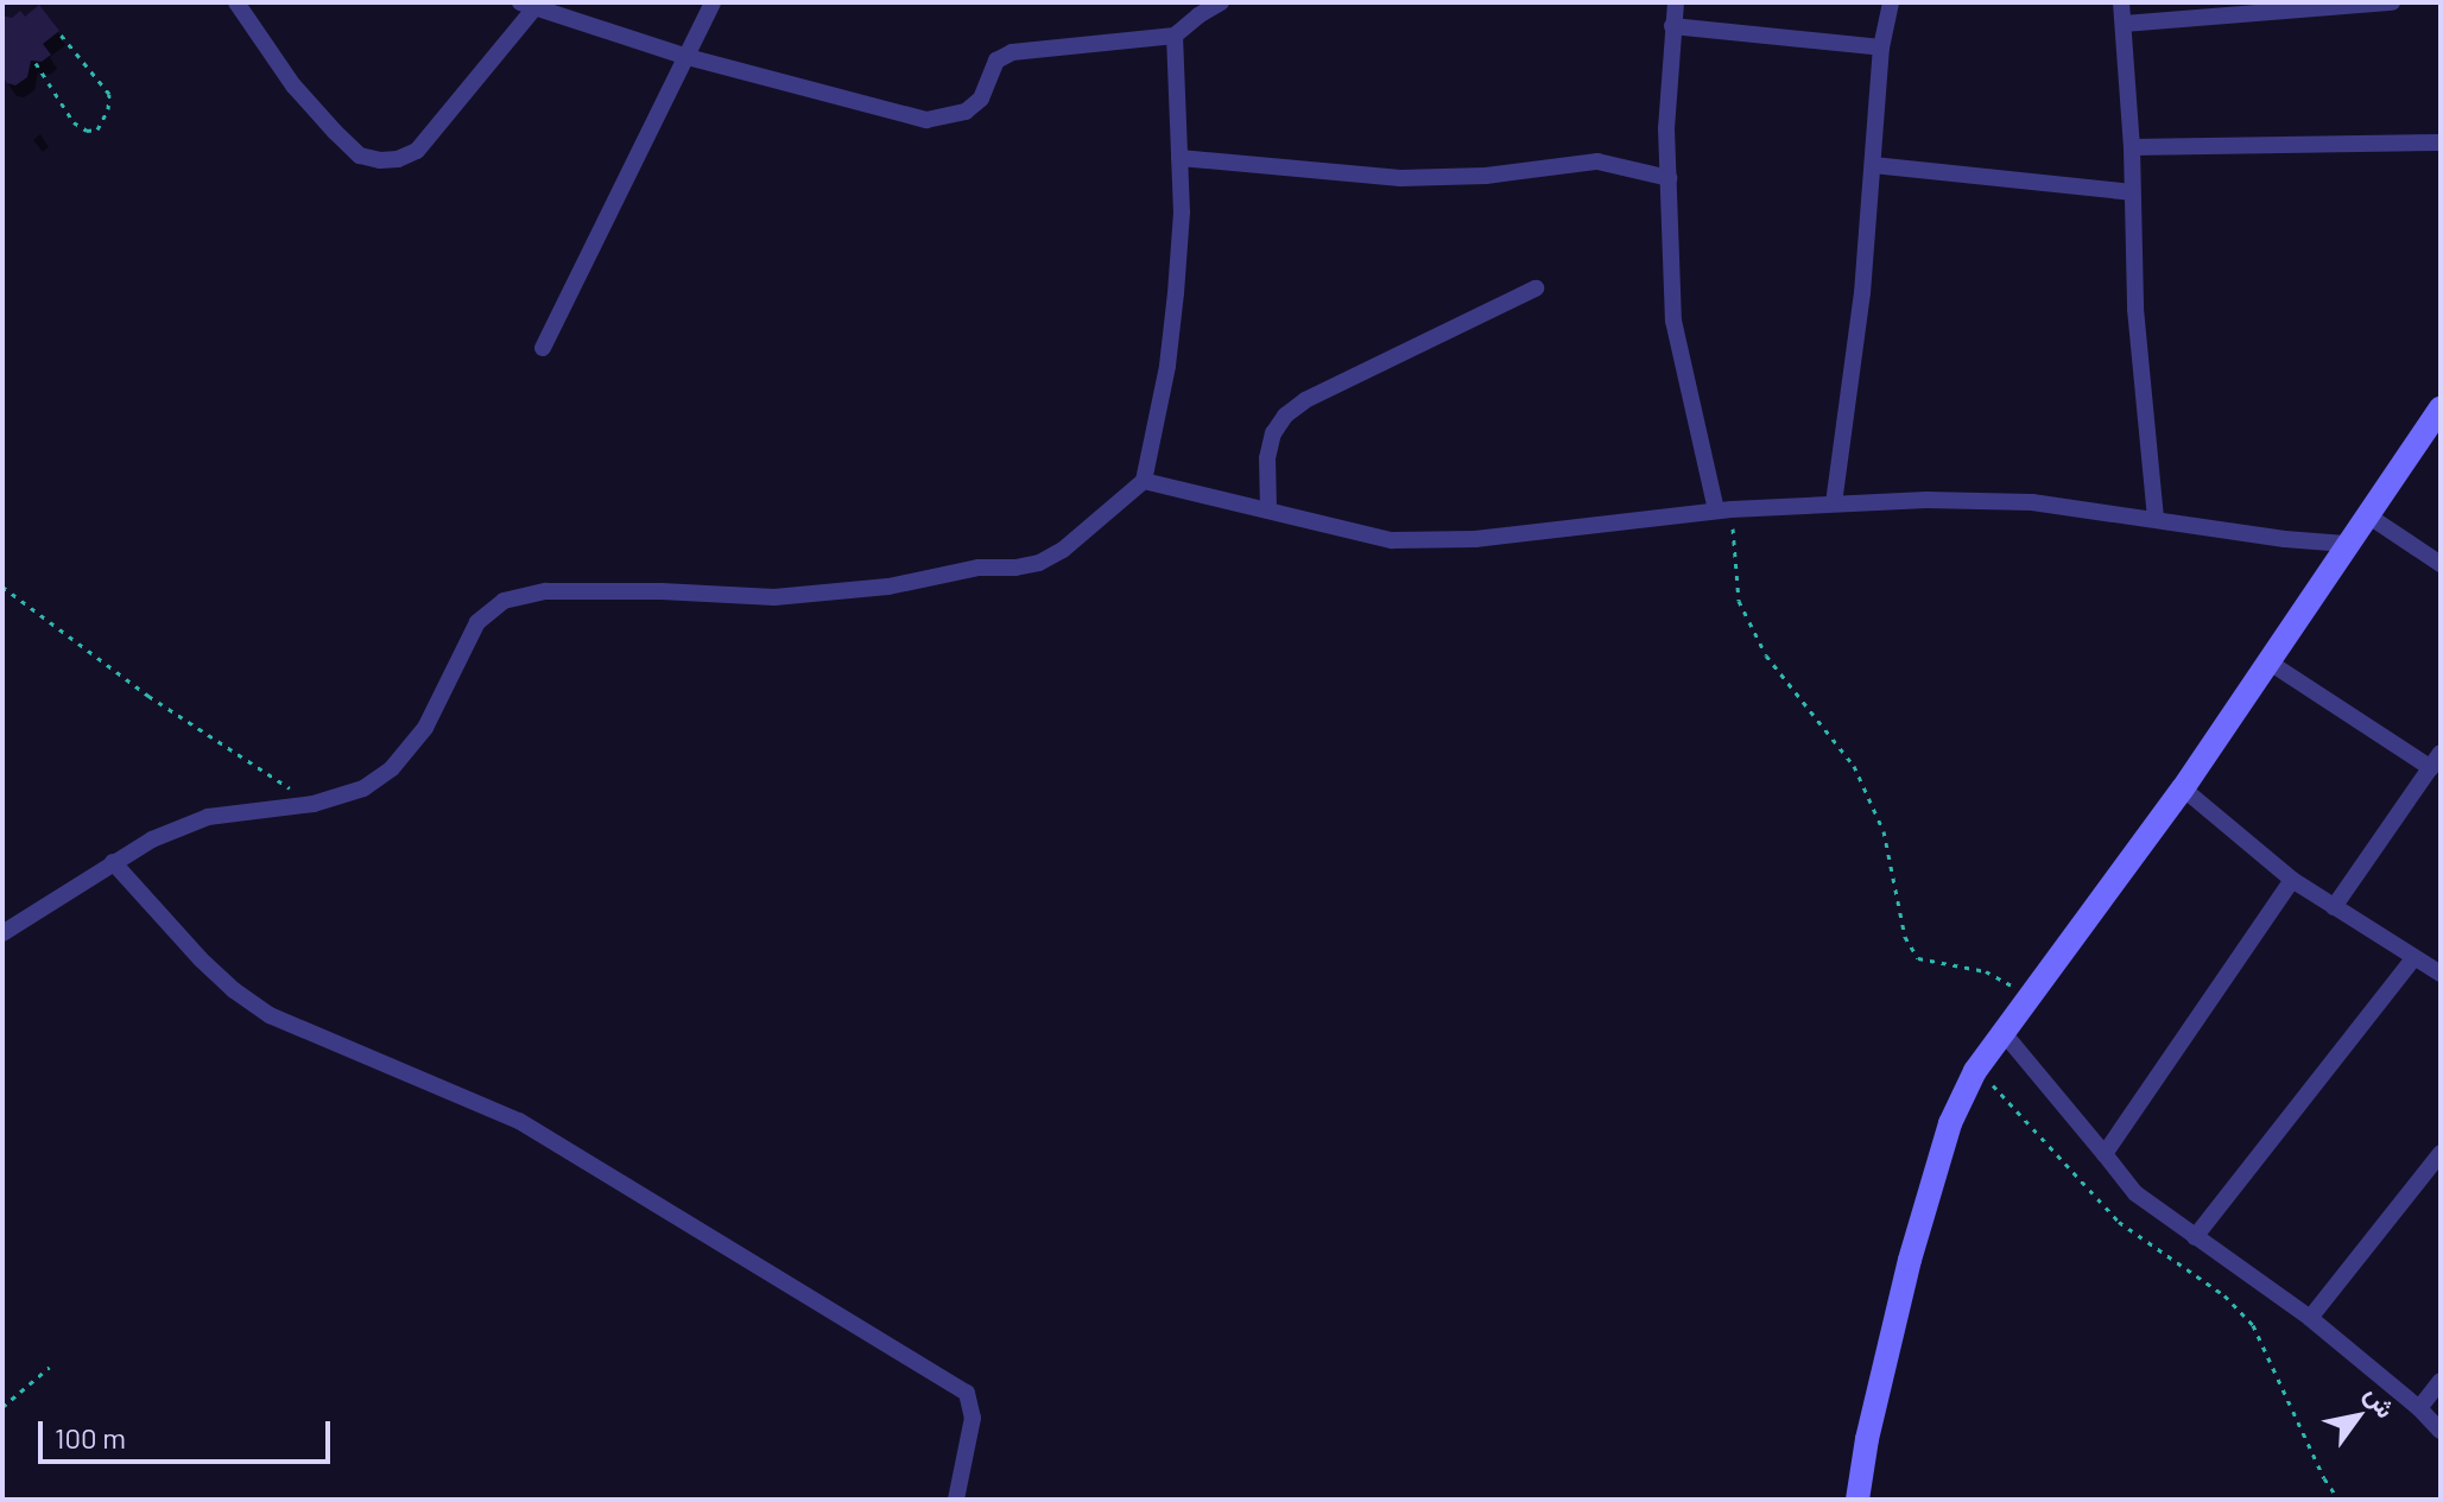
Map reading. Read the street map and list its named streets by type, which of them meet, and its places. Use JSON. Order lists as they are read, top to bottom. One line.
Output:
{"scale_bar":"100 m","north":"top right"}
